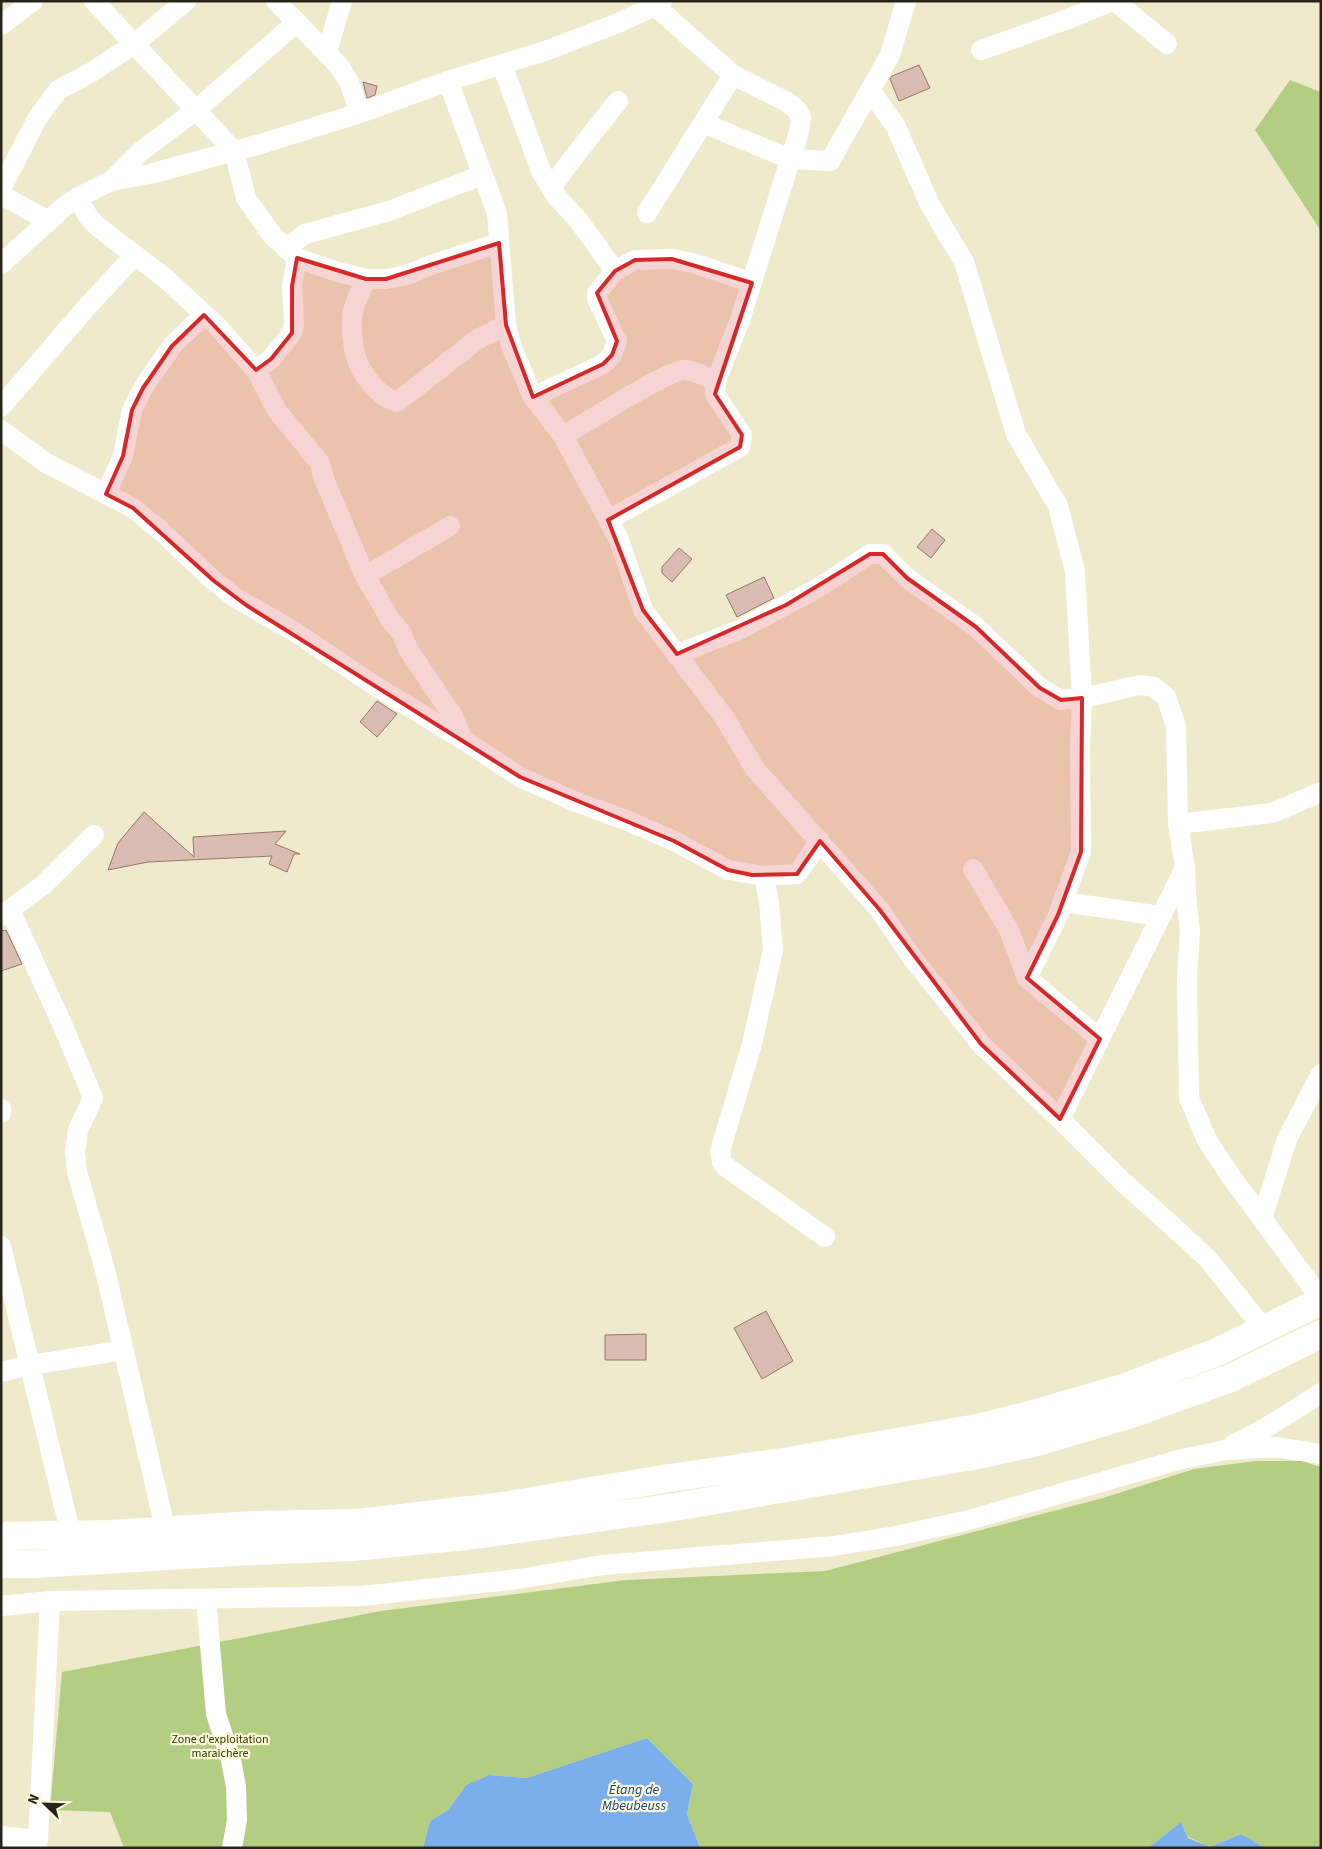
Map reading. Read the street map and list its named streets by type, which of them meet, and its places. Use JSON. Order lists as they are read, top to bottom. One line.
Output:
{"water":["Étang de Mbeubeuss"],"parks":["Zone d'exploitation maraichère"],"north":"top left"}
